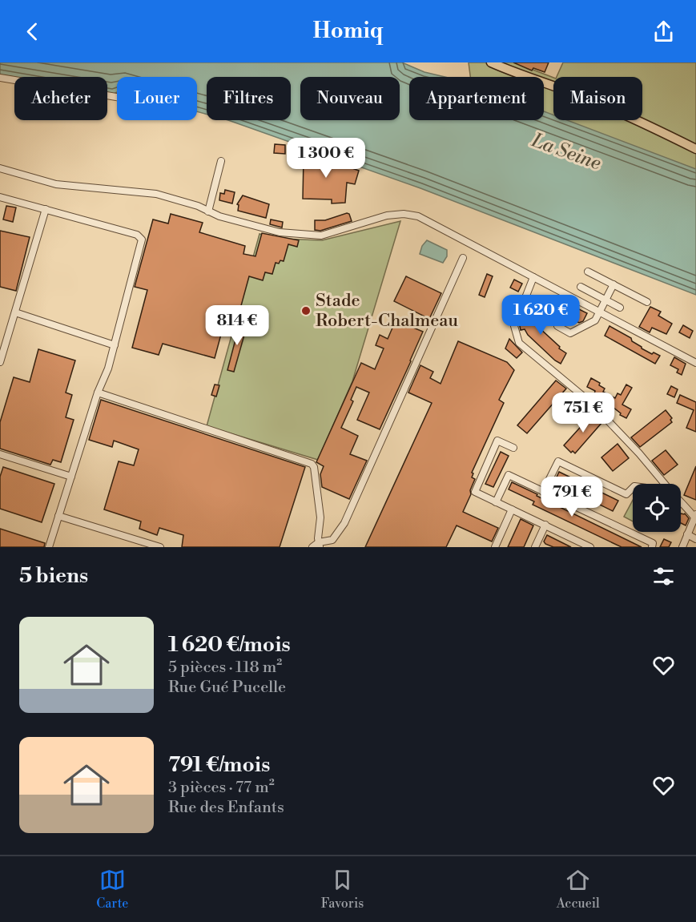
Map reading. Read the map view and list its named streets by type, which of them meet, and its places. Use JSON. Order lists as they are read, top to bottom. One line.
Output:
{"water":["La Seine"],"places":["Stade Robert-Chalmeau"],"page":{"header":"Homiq","chip":["Acheter","Louer","Filtres","Nouveau","Appartement","Maison"],"price":["1 300 €","1 620 €","814 €","751 €","791 €"],"heading":"5 biens","list":[{"name":"1 620 €/mois","note":"5 pièces · 118 m² · Rue Gué Pucelle"},{"name":"791 €/mois","note":"3 pièces · 77 m² · Rue des Enfants"}],"tabs":["Carte","Favoris","Accueil"]}}
